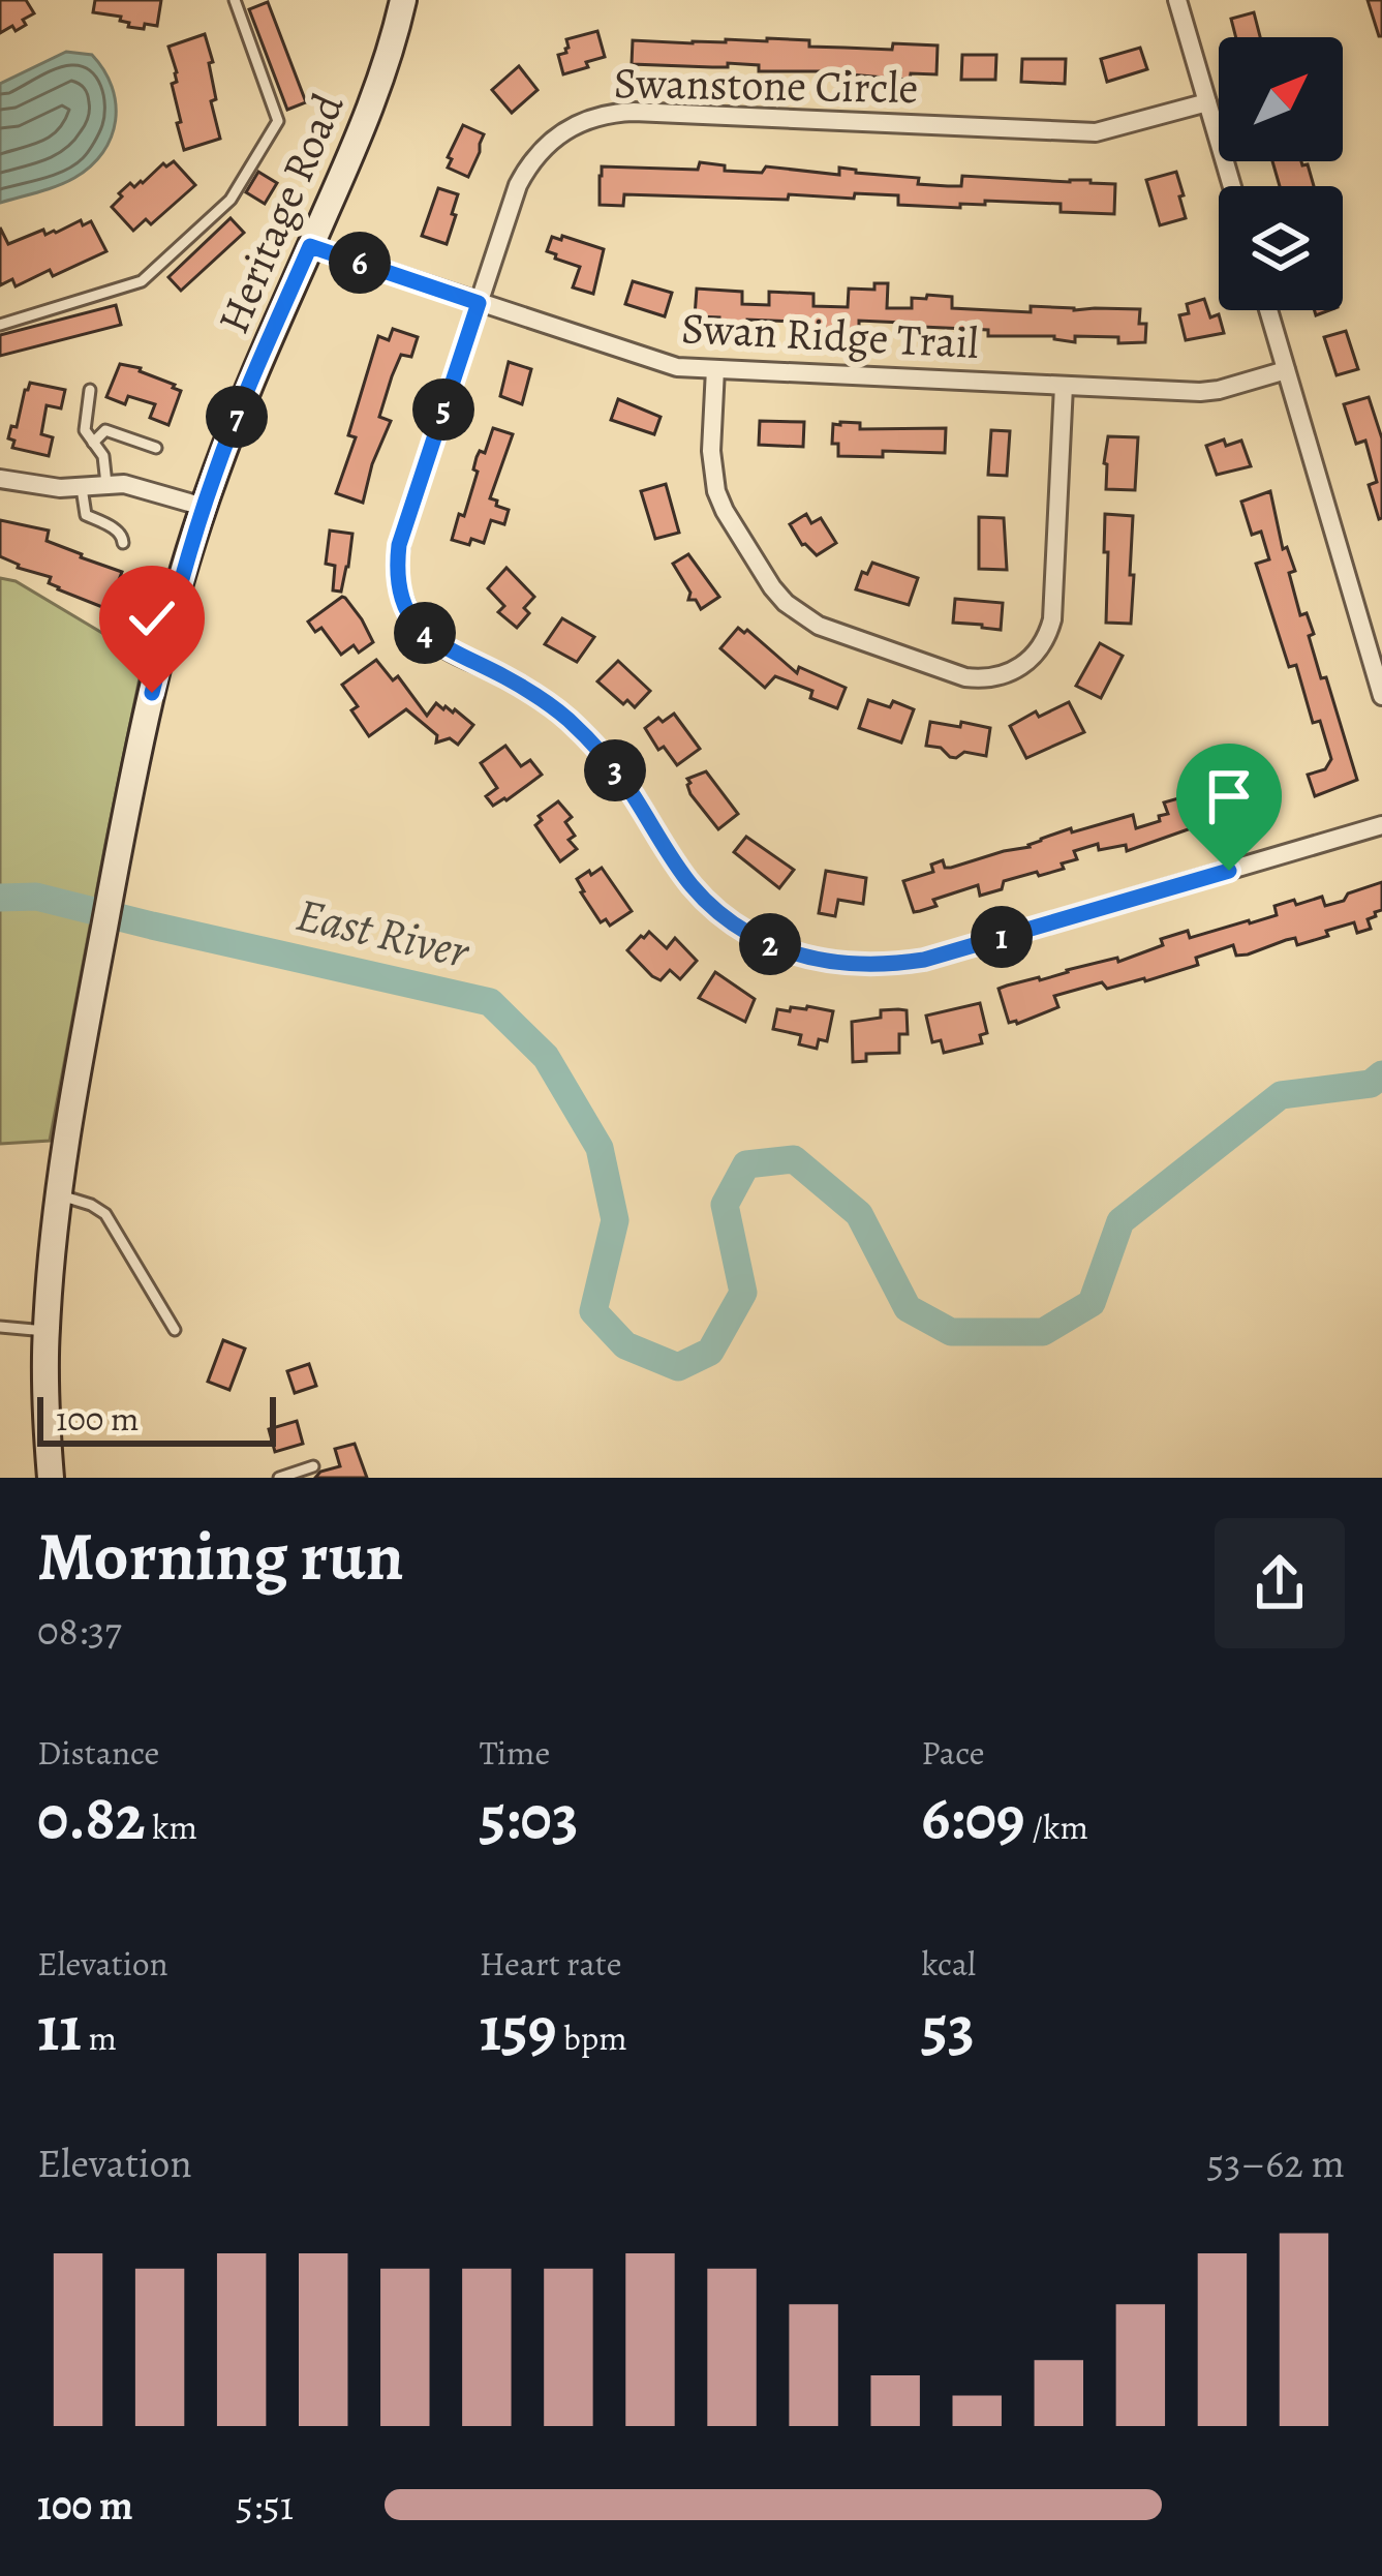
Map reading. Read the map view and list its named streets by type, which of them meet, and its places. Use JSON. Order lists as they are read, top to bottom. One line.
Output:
{"streets":{"main road":["Heritage Road"],"street":["Swanstone Circle","Swan Ridge Trail"]},"crossings":[["Swanstone Circle","Swan Ridge Trail"],["Heritage Road","Swan Ridge Trail"]],"water":["East River"],"scale_bar":"100 m","north":"top right","page":{"pins":["6","5","7","4","3","1","2"],"scale":"100 m","heading":["Morning run","08:37"],"stats":[["Distance","0.82 km"],["Time","5:03"],["Pace","6:09 /km"],["Elevation","11 m"],["Heart rate","159 bpm"],["kcal","53"]],"chart":["Elevation","53–62 m"],"list":[{"name":"100 m","note":"5:51"}]}}
